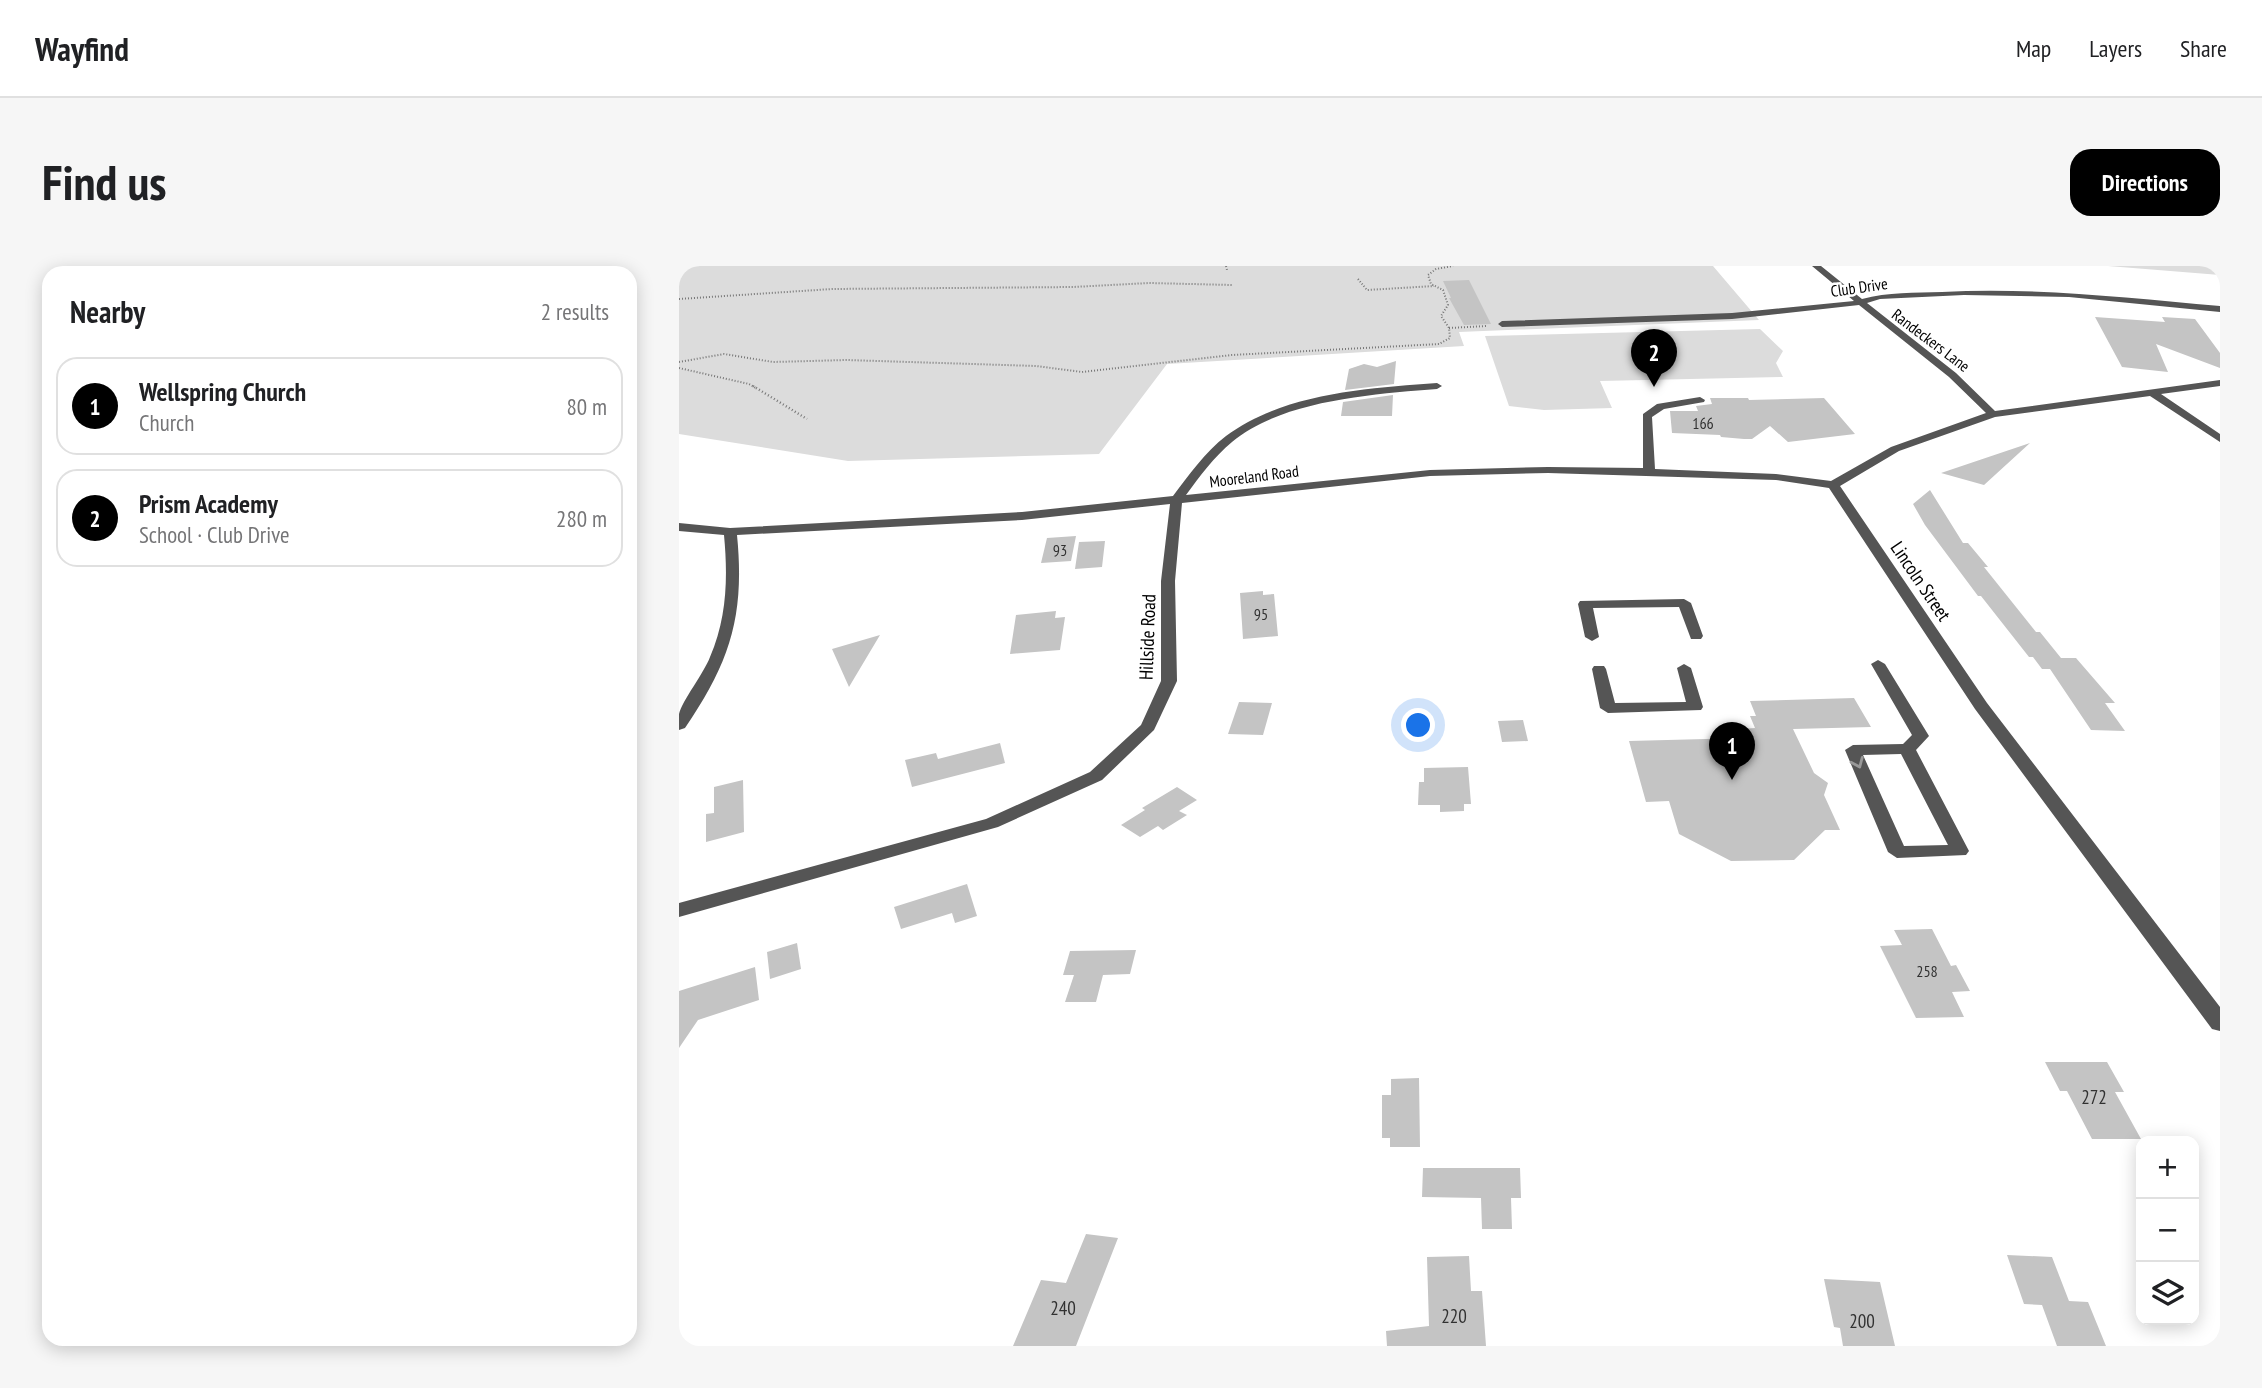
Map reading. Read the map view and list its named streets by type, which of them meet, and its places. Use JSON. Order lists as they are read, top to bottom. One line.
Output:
{"streets":{"street":["Club Drive","Randeckers Lane","Mooreland Road","Lincoln Street","Hillside Road"]},"crossings":[["Club Drive","Randeckers Lane"],["Mooreland Road","Lincoln Street"],["Mooreland Road","Hillside Road"]],"house_numbers":["166","93","95","258","272","240","220","200"],"page":{"header":"Wayfind","nav":["Map","Layers","Share"],"buttons":"Directions","title":"Find us","heading":["Nearby","2 results"],"pins":["2","1"],"list":[{"mark":"1","name":"Wellspring Church","note":"Church","value":"80 m"},{"mark":"2","name":"Prism Academy","note":"School · Club Drive","value":"280 m"}],"map_buttons":["+","−"]}}
